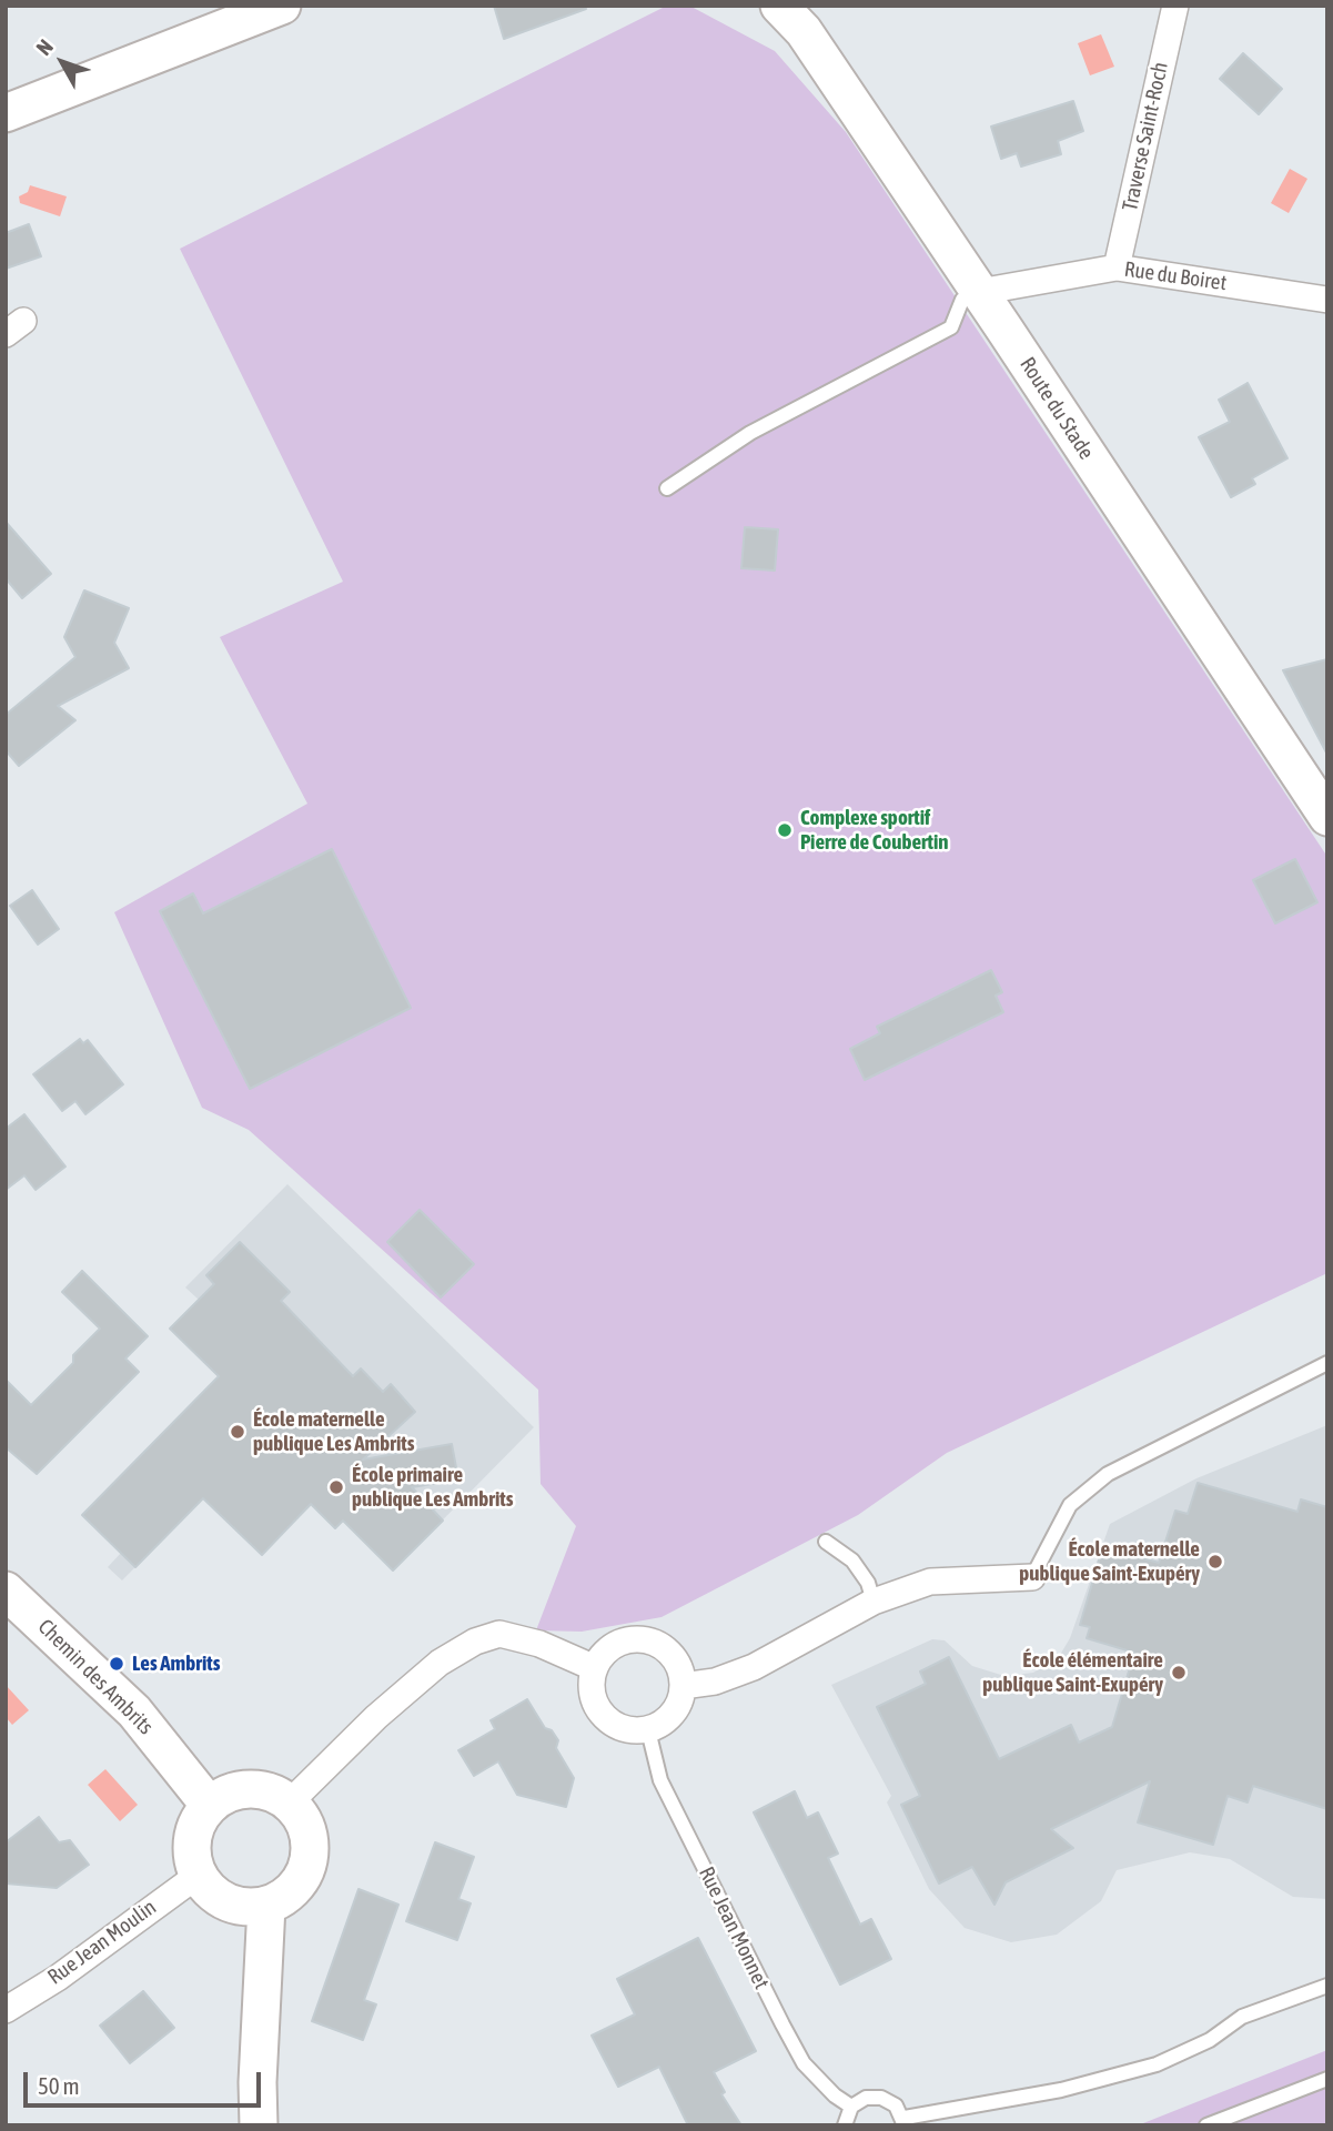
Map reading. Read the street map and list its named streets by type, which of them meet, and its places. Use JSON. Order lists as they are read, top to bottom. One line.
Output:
{"streets":{"main road":["Route du Stade","Chemin des Ambrits"],"street":["Traverse Saint-Roch","Rue du Boiret","Rue Jean Moulin"],"lane":["Rue Jean Monnet"]},"crossings":[["Traverse Saint-Roch","Rue du Boiret"],["Rue du Boiret","Route du Stade"],["Chemin des Ambrits","Rue Jean Moulin"]],"places":["Complexe sportif Pierre de Coubertin","École maternelle publique Les Ambrits","École primaire publique Les Ambrits","École maternelle publique Saint-Exupéry","Les Ambrits","École élémentaire publique Saint-Exupéry"],"scale_bar":"50 m","north":"top left"}
